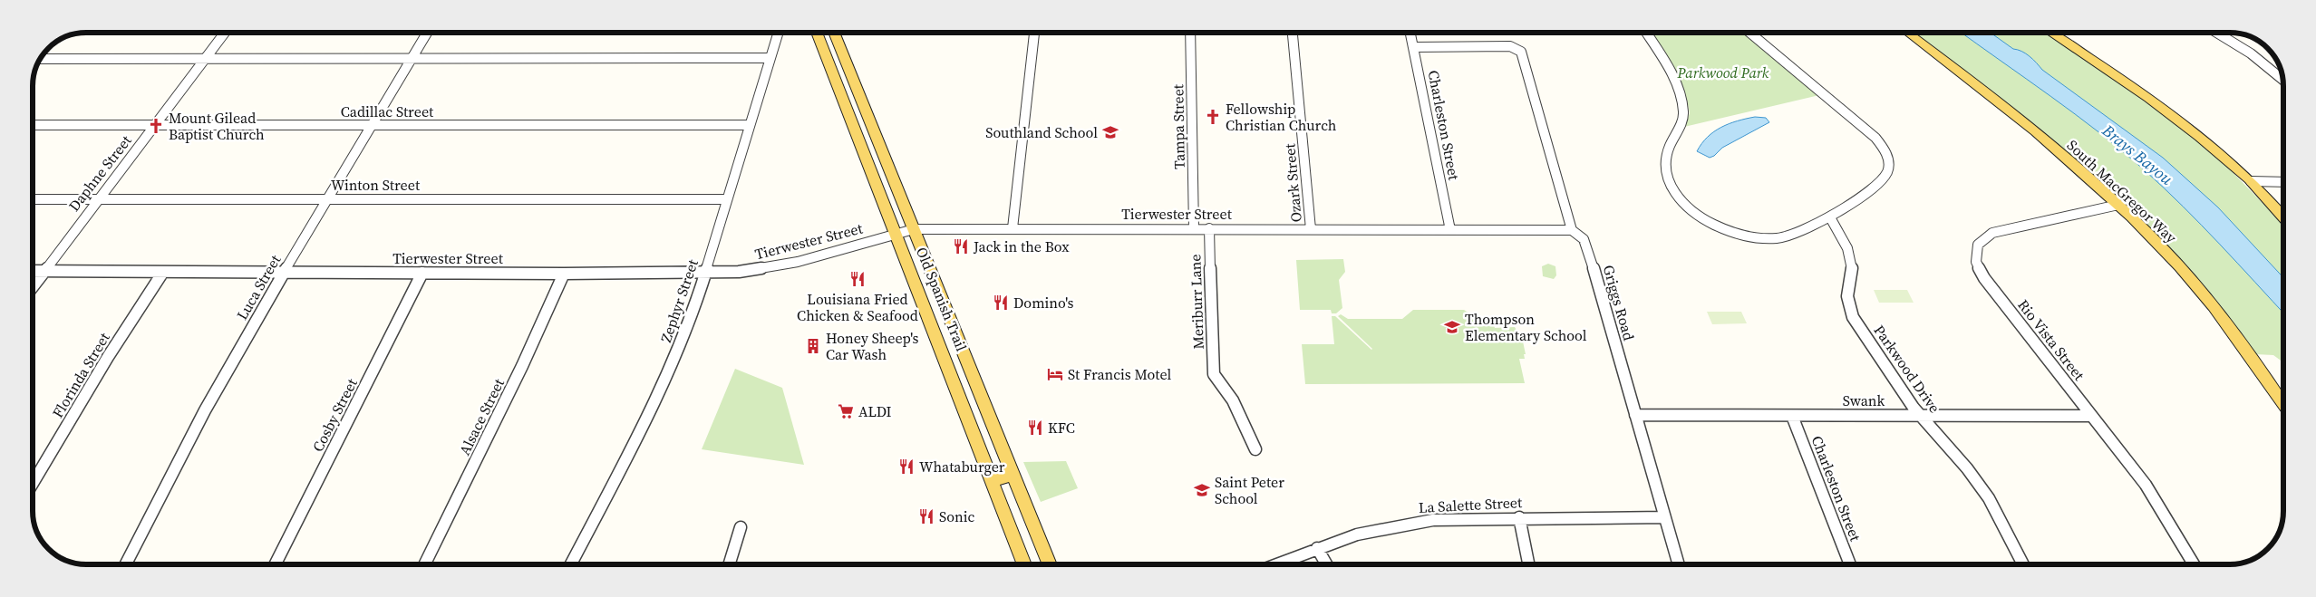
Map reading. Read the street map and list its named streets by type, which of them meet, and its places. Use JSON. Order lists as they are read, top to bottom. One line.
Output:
{"streets":{"main road":["South MacGregor Way","Old Spanish Trail"],"street":["Cadillac Street","Charleston Street","Tampa Street","Daphne Street","Ozark Street","Winton Street","Tierwester Street","Luca Street","Zephyr Street","Meriburr Lane","Griggs Road","Rio Vista Street","Parkwood Drive","Florinda Street","Swank","Cosby Street","Alsace Street","La Salette Street"]},"crossings":[["Cadillac Street","Daphne Street"],["Cadillac Street","Luca Street"],["Cadillac Street","Zephyr Street"],["Charleston Street","Tierwester Street"],["Charleston Street","Griggs Road"],["Charleston Street","Swank"],["Tampa Street","Tierwester Street"],["Daphne Street","Winton Street"],["Daphne Street","Tierwester Street"],["Ozark Street","Tierwester Street"],["Winton Street","Luca Street"],["Winton Street","Zephyr Street"],["South MacGregor Way","Rio Vista Street"],["Tierwester Street","Luca Street"],["Tierwester Street","Old Spanish Trail"],["Tierwester Street","Zephyr Street"],["Tierwester Street","Meriburr Lane"],["Tierwester Street","Griggs Road"],["Tierwester Street","Florinda Street"],["Tierwester Street","Cosby Street"],["Tierwester Street","Alsace Street"],["Griggs Road","Swank"],["Griggs Road","La Salette Street"],["Rio Vista Street","Swank"],["Parkwood Drive","Swank"]],"water":["Brays Bayou"],"parks":["Parkwood Park"],"places":{"church":["Fellowship Christian Church","Mount Gilead Baptist Church"],"school or university":["Southland School","Thompson Elementary School","Saint Peter School"],"restaurant":["Jack in the Box","Louisiana Fried Chicken & Seafood","Domino's","KFC","Whataburger","Sonic"],"building":["Honey Sheep's Car Wash"],"hotel":["St Francis Motel"],"supermarket":["ALDI"]}}
